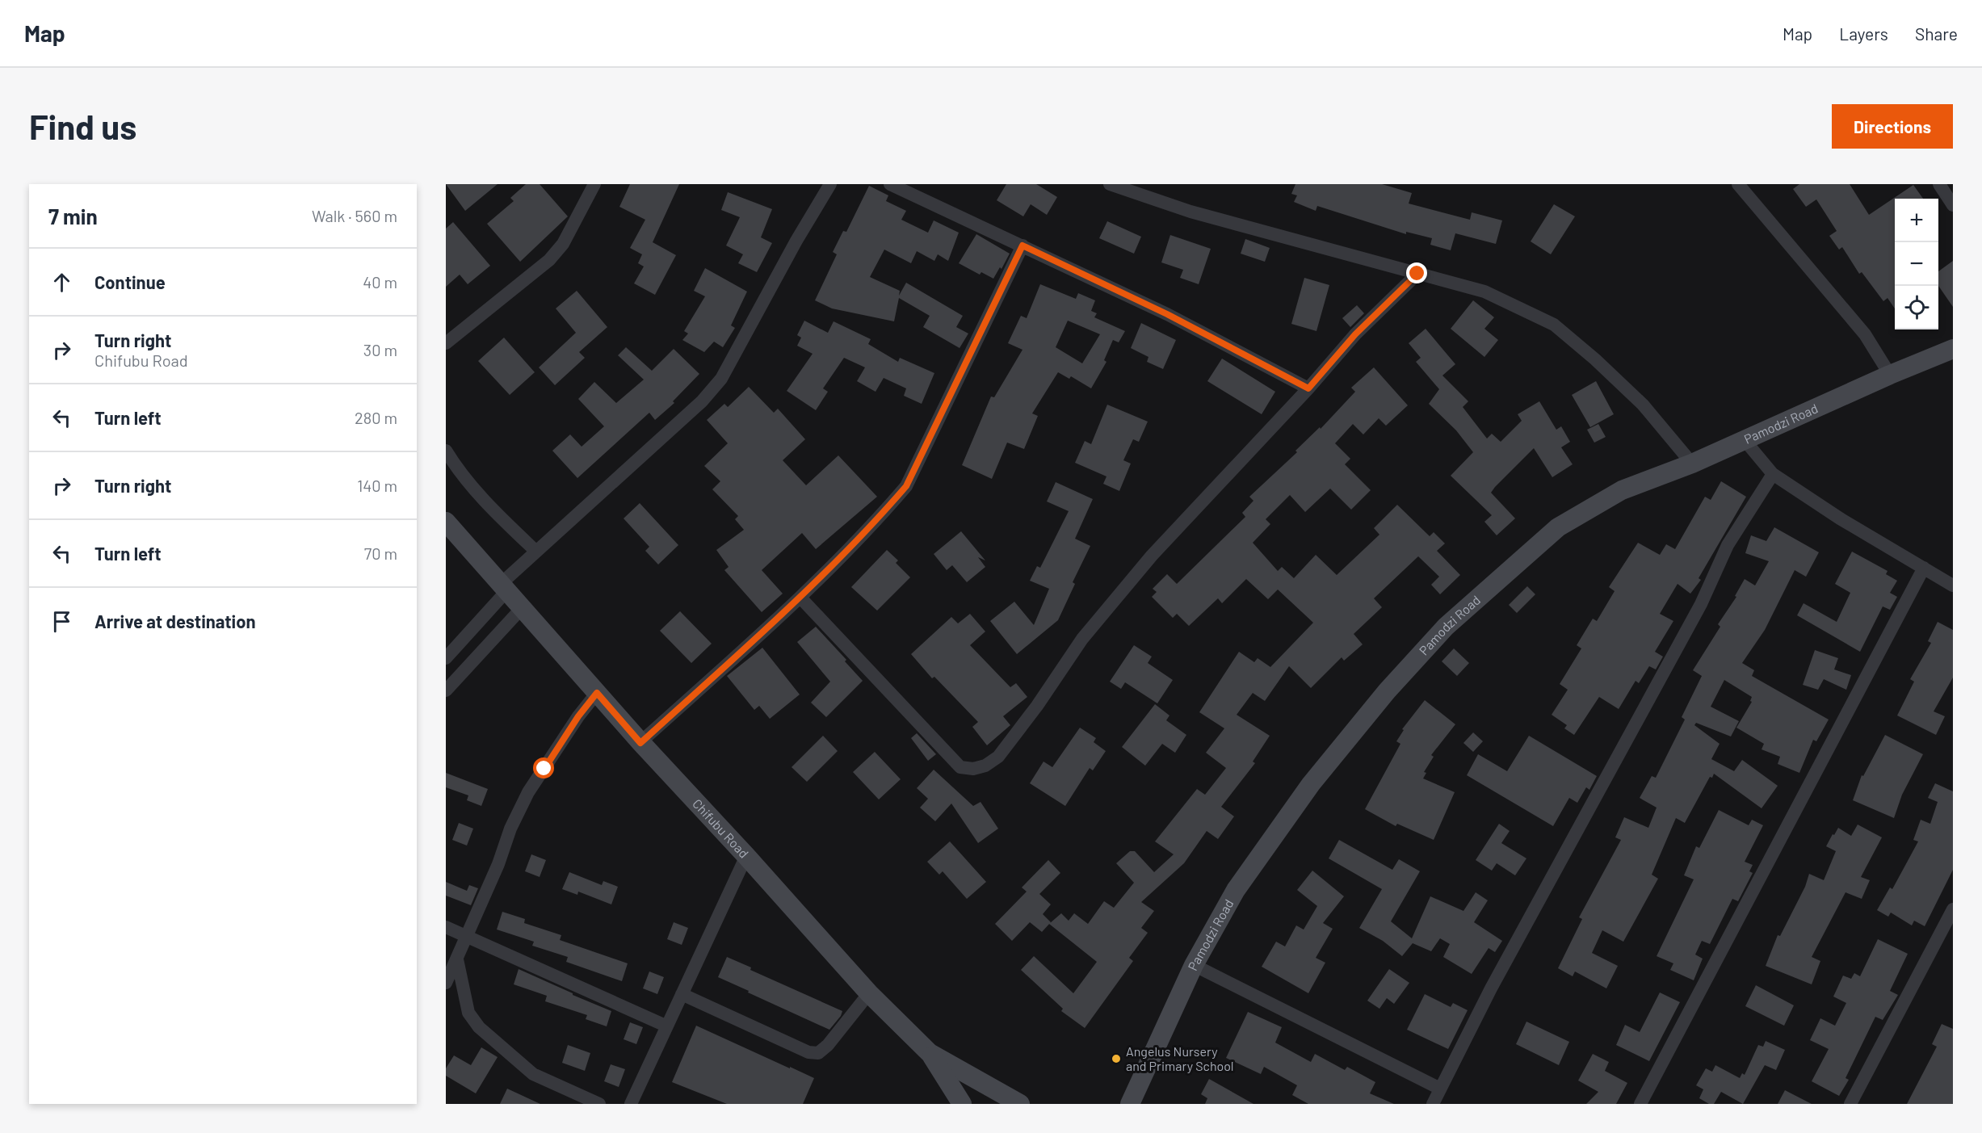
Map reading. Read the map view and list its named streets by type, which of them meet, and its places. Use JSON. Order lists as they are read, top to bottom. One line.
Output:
{"streets":{"street":["Pamodzi Road","Chifubu Road"]},"places":["Angelus Nursery and Primary School"],"page":{"header":"Map","nav":["Map","Layers","Share"],"buttons":"Directions","title":"Find us","heading":["7 min","Walk · 560 m"],"map_buttons":["+","−"],"list":[["Continue","40 m"],["Turn right","Chifubu Road","30 m"],["Turn left","280 m"],["Turn right","140 m"],["Turn left","70 m"],"Arrive at destination"]}}
